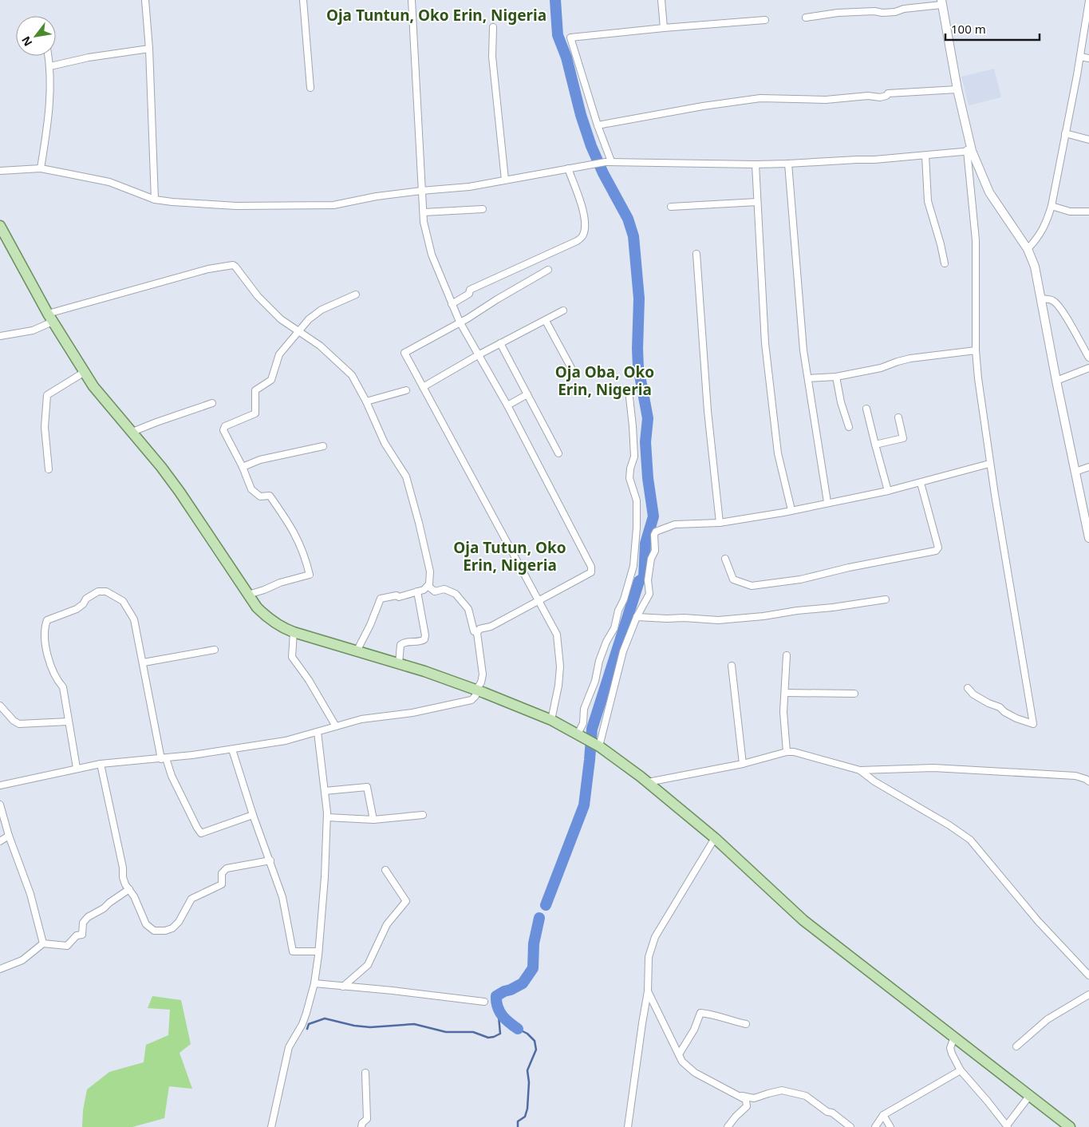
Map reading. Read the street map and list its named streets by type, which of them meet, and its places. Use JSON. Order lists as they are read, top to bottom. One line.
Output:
{"districts":["Oja Tuntun, Oko Erin, Nigeria","Oja Oba, Oko Erin, Nigeria","Oja Tutun, Oko Erin, Nigeria"],"scale_bar":"100 m","north":"bottom left"}
